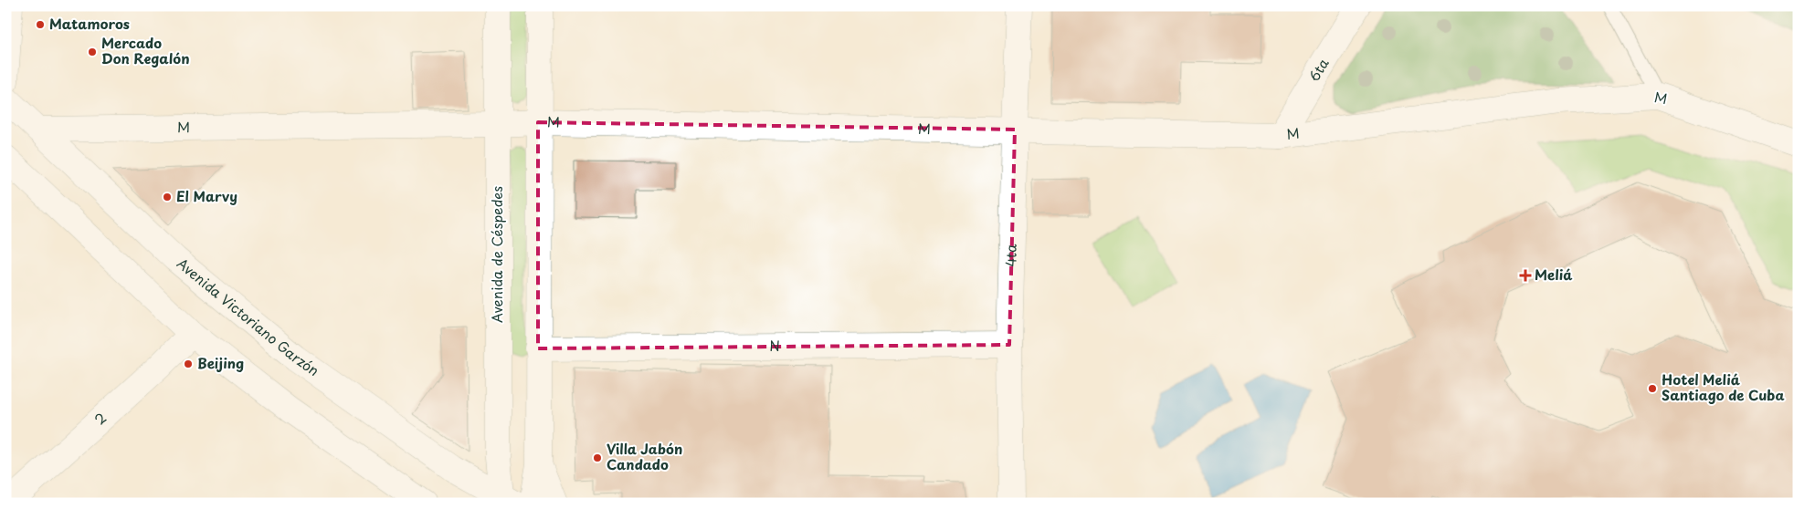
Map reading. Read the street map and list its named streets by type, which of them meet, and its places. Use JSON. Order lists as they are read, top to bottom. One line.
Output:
{"streets":{"street":["6ta","M","Avenida de Céspedes","4ta","Avenida Victoriano Garzón","N","2"]},"crossings":[["6ta","M"],["M","Avenida de Céspedes"],["M","4ta"],["M","Avenida Victoriano Garzón"],["Avenida de Céspedes","Avenida Victoriano Garzón"],["4ta","N"]],"places":{"other":["Matamoros","Mercado Don Regalón","El Marvy","Beijing","Hotel Meliá Santiago de Cuba","Villa Jabón Candado"],"health":["Meliá"]}}
